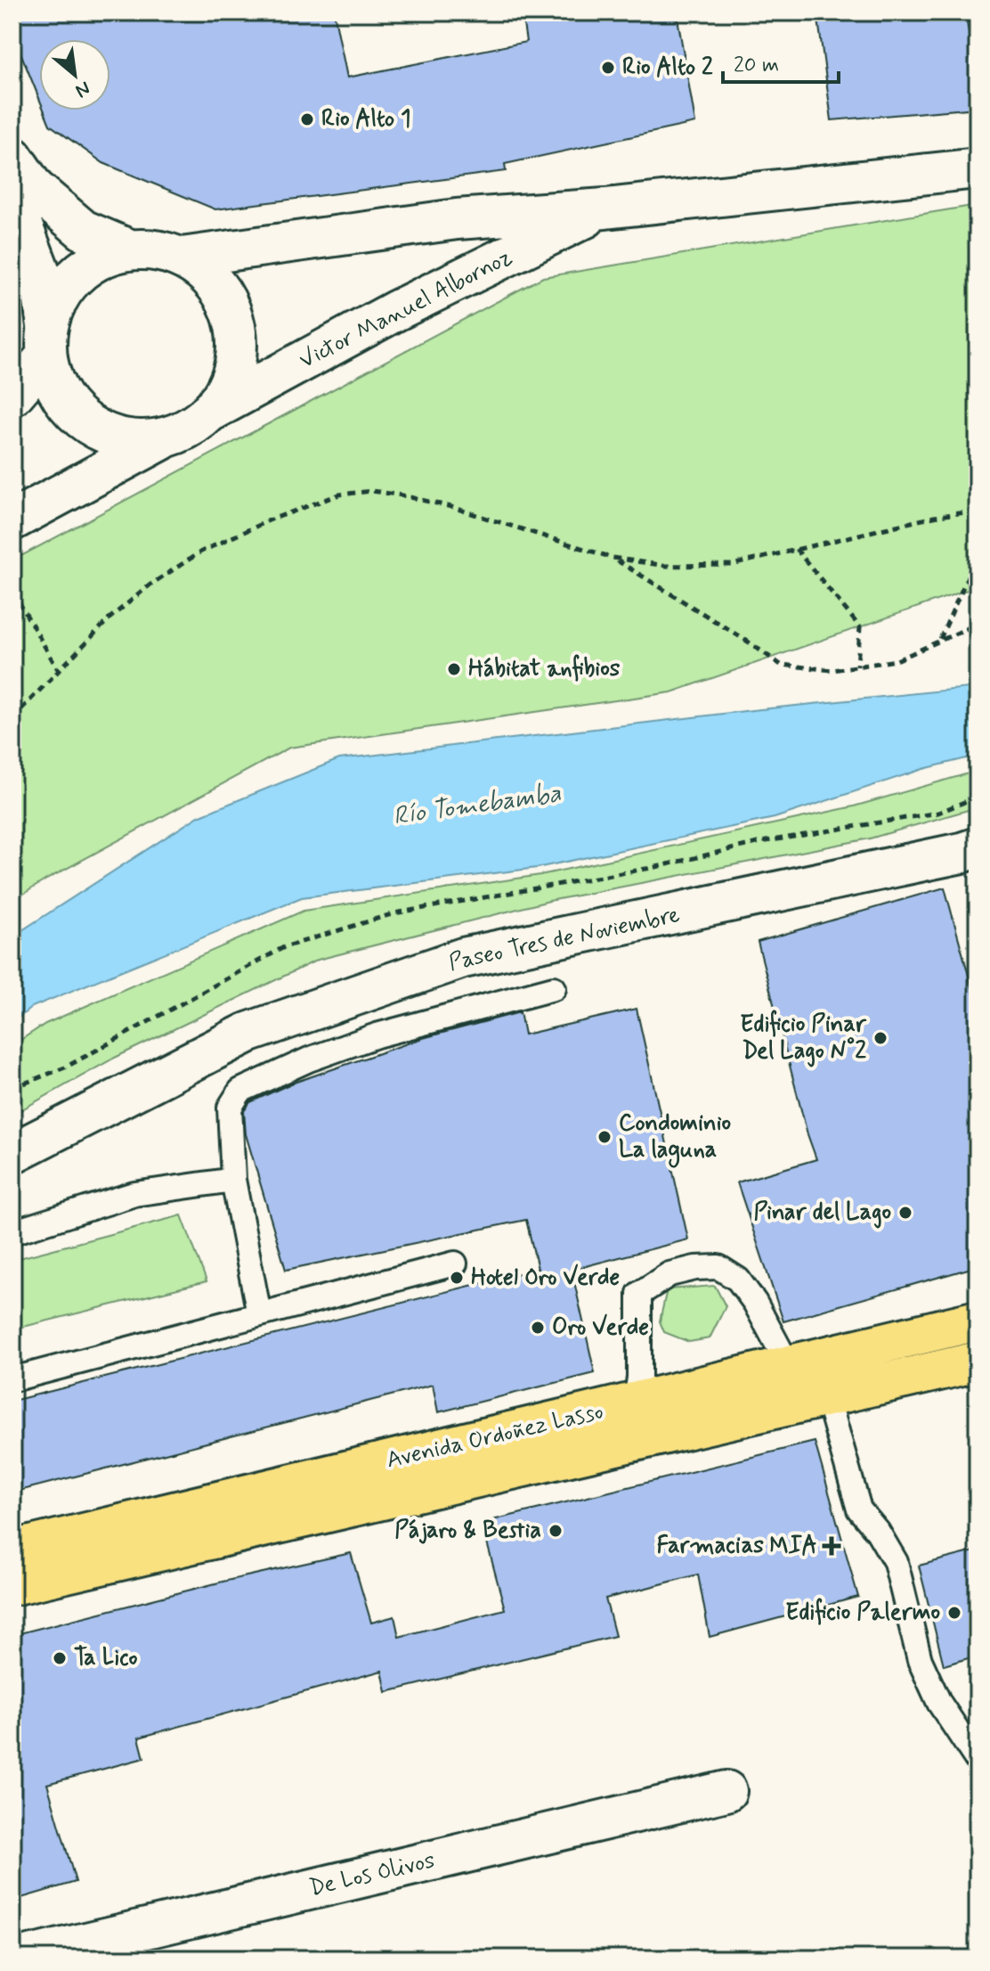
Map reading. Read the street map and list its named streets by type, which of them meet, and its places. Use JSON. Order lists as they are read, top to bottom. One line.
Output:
{"streets":{"main road":["Avenida Ordoñez Lasso"],"street":["Victor Manuel Albornoz","Paseo Tres de Noviembre","De Los Olivos"]},"water":["Río Tomebamba"],"places":{"other":["Rio Alto 2","Rio Alto 1","Hábitat anfibios","Edificio Pinar Del Lago N°2","Condominio La laguna","Pinar del Lago","Hotel Oro Verde","Oro Verde","Pájaro & Bestia","Edificio Palermo","Ta Lico"],"health":["Farmacias MIA"]},"scale_bar":"20 m","north":"bottom right"}
